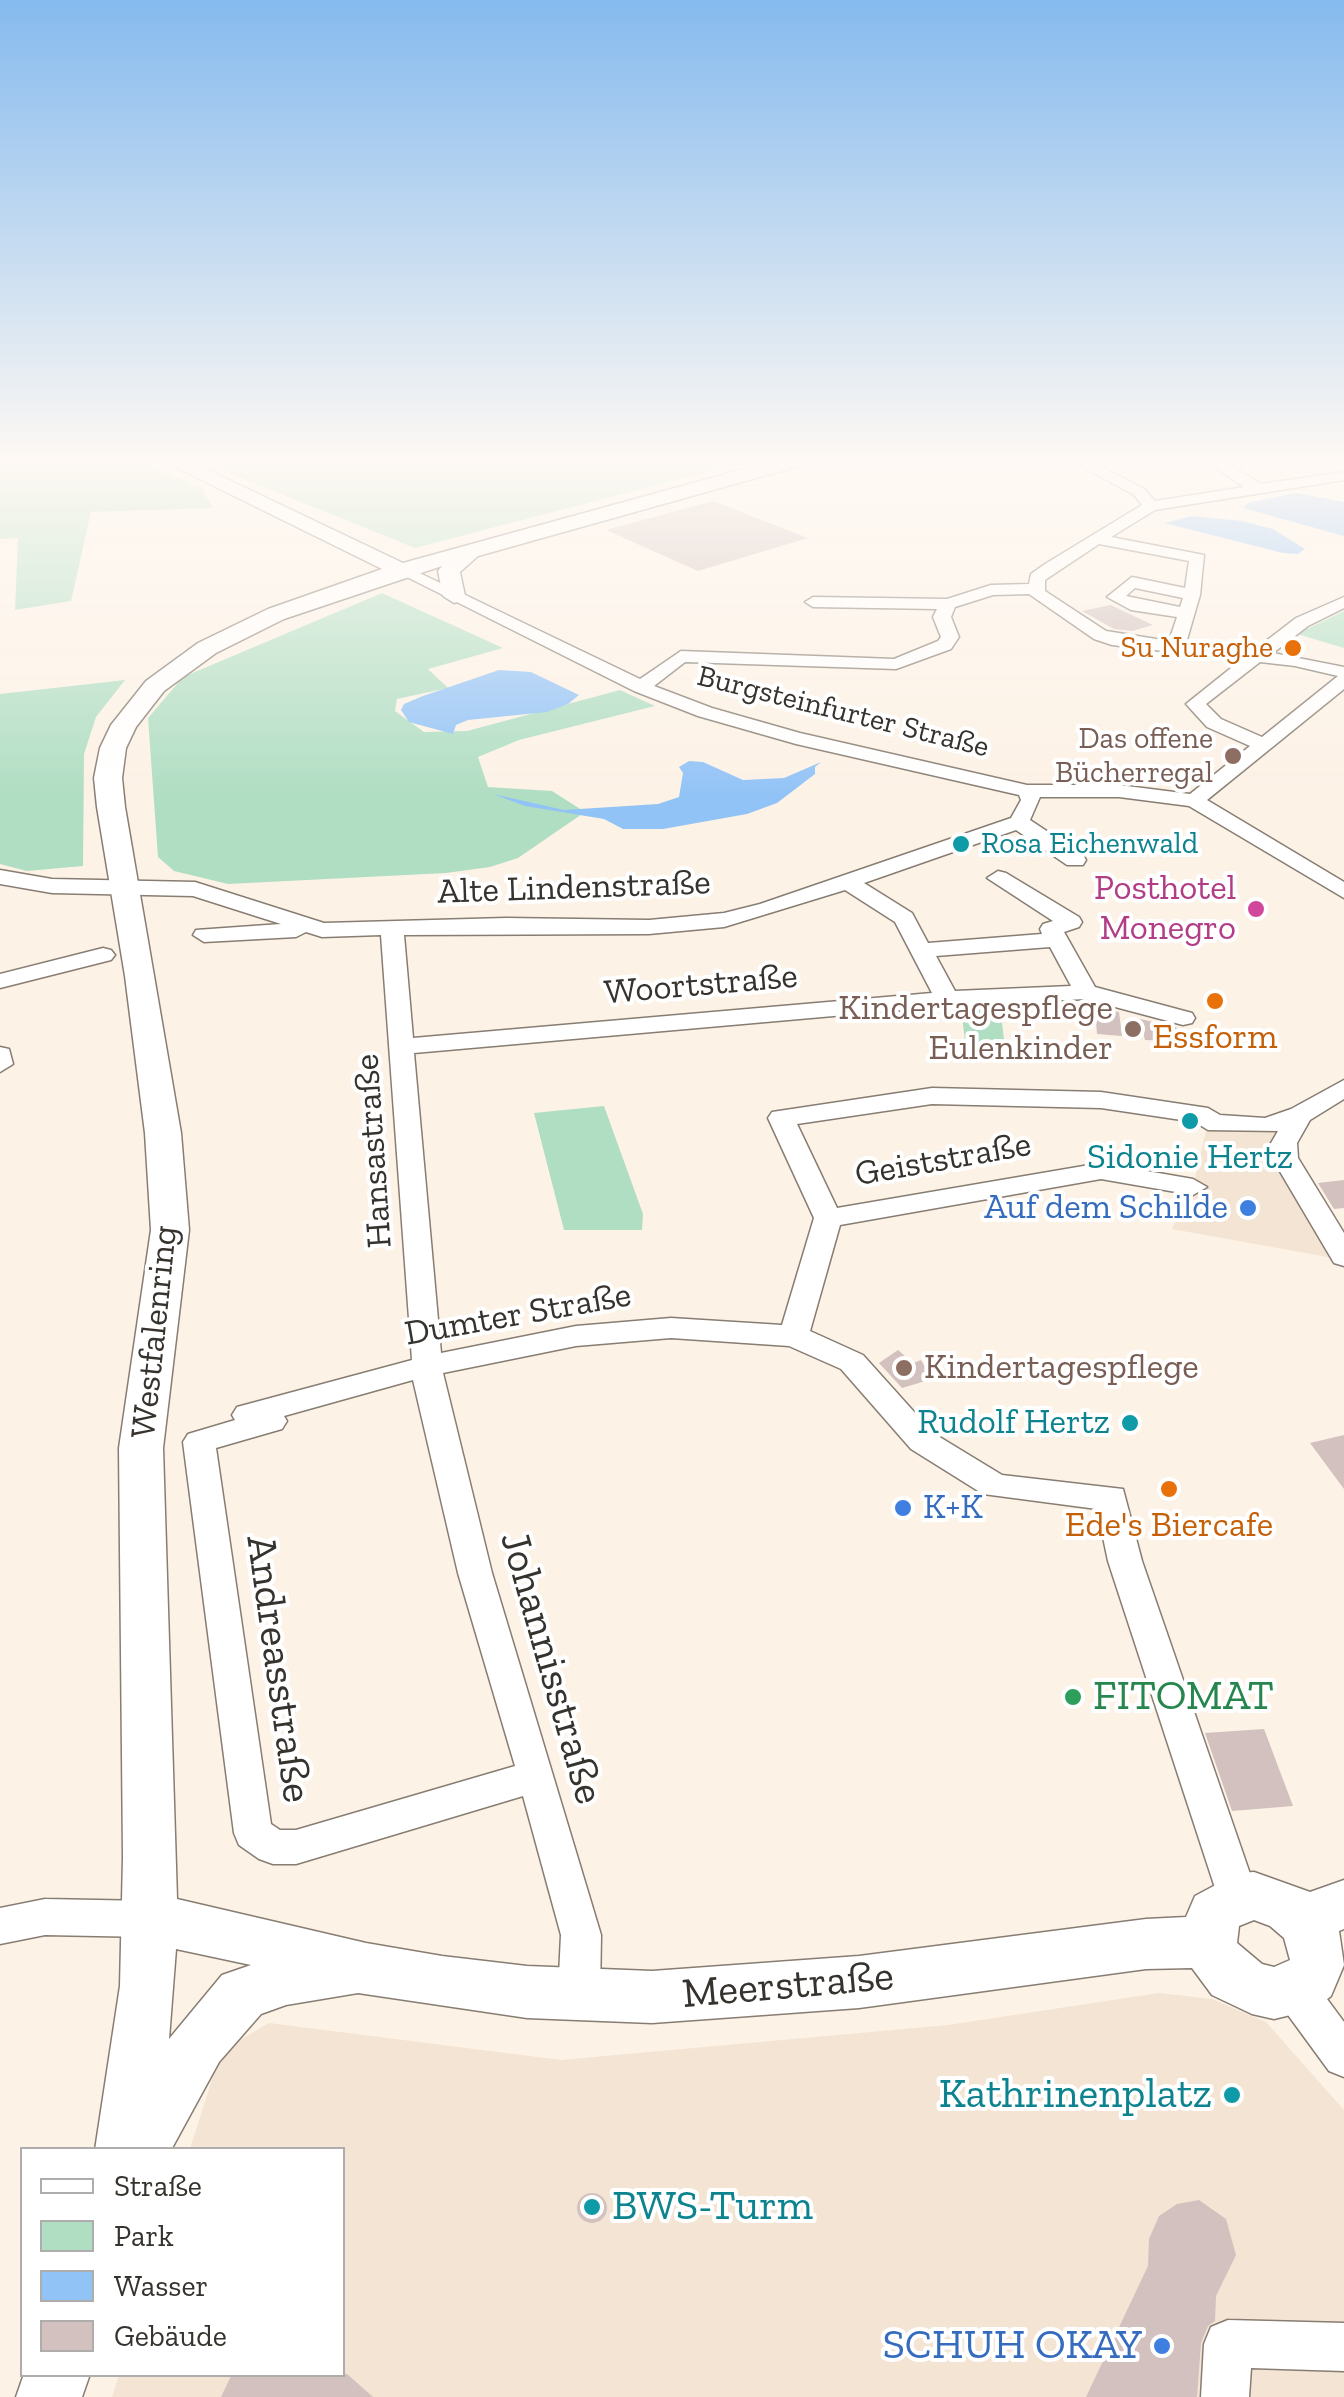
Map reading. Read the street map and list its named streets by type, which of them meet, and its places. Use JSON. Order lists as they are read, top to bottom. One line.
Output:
{"streets":{"main road":["Westfalenring","Meerstraße"],"street":["Burgsteinfurter Straße","Alte Lindenstraße","Woortstraße","Hansastraße","Geiststraße","Dumter Straße","Johannisstraße","Andreasstraße"]},"crossings":[["Alte Lindenstraße","Hansastraße"],["Alte Lindenstraße","Westfalenring"],["Woortstraße","Hansastraße"],["Hansastraße","Dumter Straße"],["Hansastraße","Johannisstraße"],["Geiststraße","Dumter Straße"],["Dumter Straße","Johannisstraße"],["Dumter Straße","Andreasstraße"],["Dumter Straße","Meerstraße"],["Westfalenring","Meerstraße"],["Johannisstraße","Andreasstraße"],["Johannisstraße","Meerstraße"]],"places":["Su Nuraghe","Das offene Bücherregal","Rosa Eichenwald","Posthotel Monegro","Essform","Kindertagespflege Eulenkinder","Sidonie Hertz","Auf dem Schilde","Kindertagespflege","Rudolf Hertz","Ede's Biercafe","K+K","FITOMAT","Kathrinenplatz","BWS-Turm","SCHUH OKAY"],"legend":["Straße","Park","Wasser","Gebäude"]}
